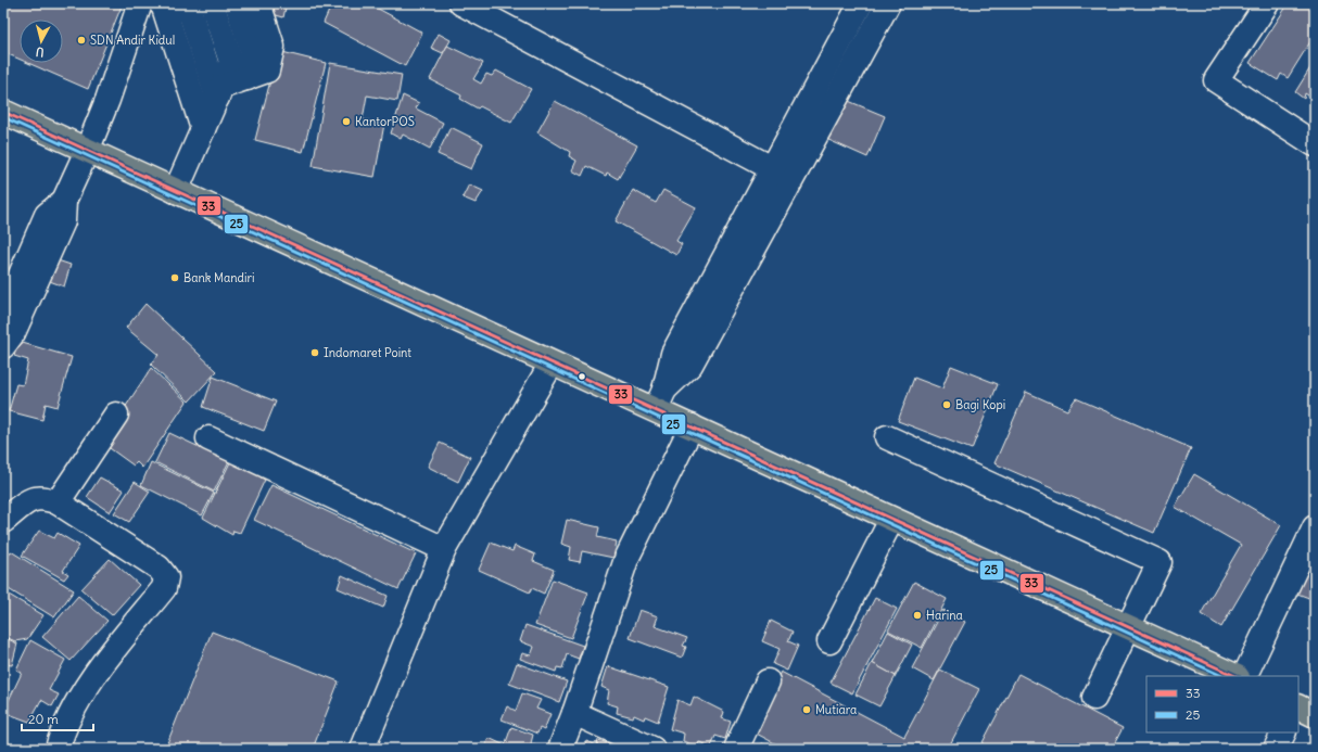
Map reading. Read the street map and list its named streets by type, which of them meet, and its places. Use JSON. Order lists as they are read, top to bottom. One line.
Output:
{"places":["SDN Andir Kidul","KantorPOS","Bank Mandiri","Indomaret Point","Bagi Kopi","Harina","Mutiara"],"lines":["transit line 33","transit line 25"],"legend":["33","25"],"scale_bar":"20 m","north":"bottom"}
